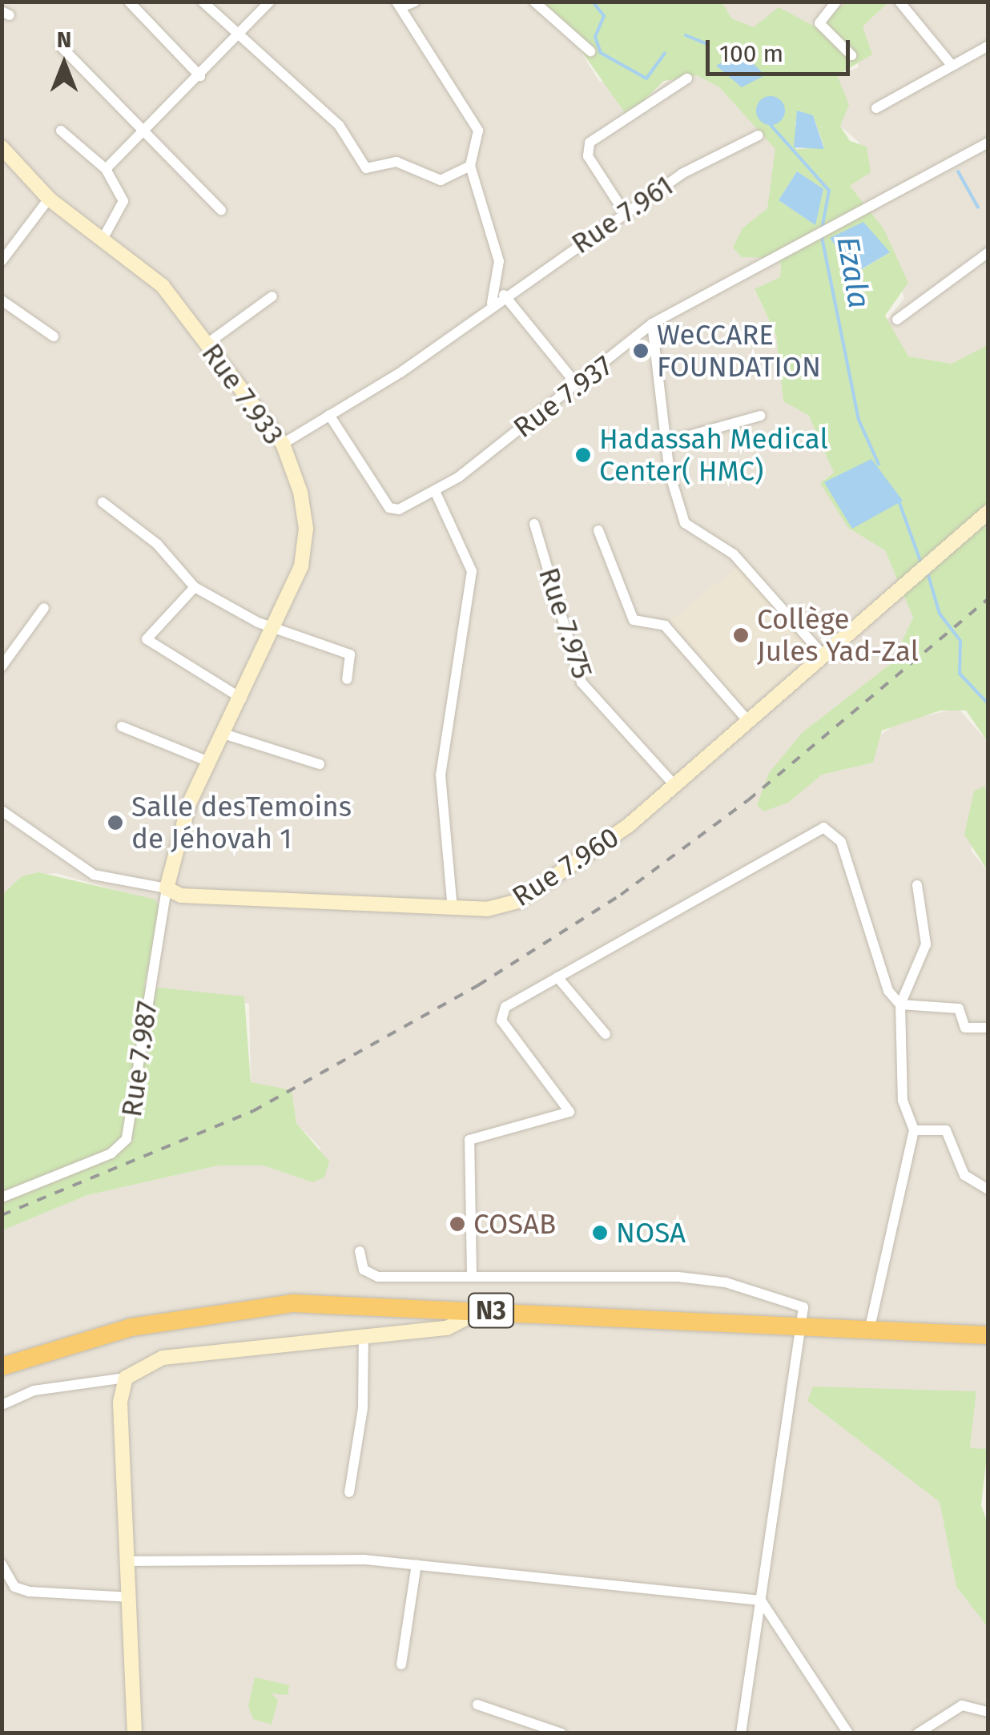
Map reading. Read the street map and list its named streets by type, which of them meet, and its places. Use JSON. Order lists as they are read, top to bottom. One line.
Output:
{"streets":{"highway":["N3"],"street":["Rue 7.961","Rue 7.933","Rue 7.937","Rue 7.975","Rue 7.960","Rue 7.987"]},"crossings":[["Rue 7.961","Rue 7.933"],["Rue 7.961","Rue 7.937"],["Rue 7.933","Rue 7.960"],["Rue 7.933","Rue 7.987"],["Rue 7.937","Rue 7.960"],["Rue 7.975","Rue 7.960"],["Rue 7.960","Rue 7.987"]],"water":["Ezala"],"places":["WeCCARE FOUNDATION","Hadassah Medical Center( HMC)","Collège Jules Yad-Zal","Salle desTemoins de Jéhovah 1","COSAB","NOSA"],"scale_bar":"100 m","north":"top"}
